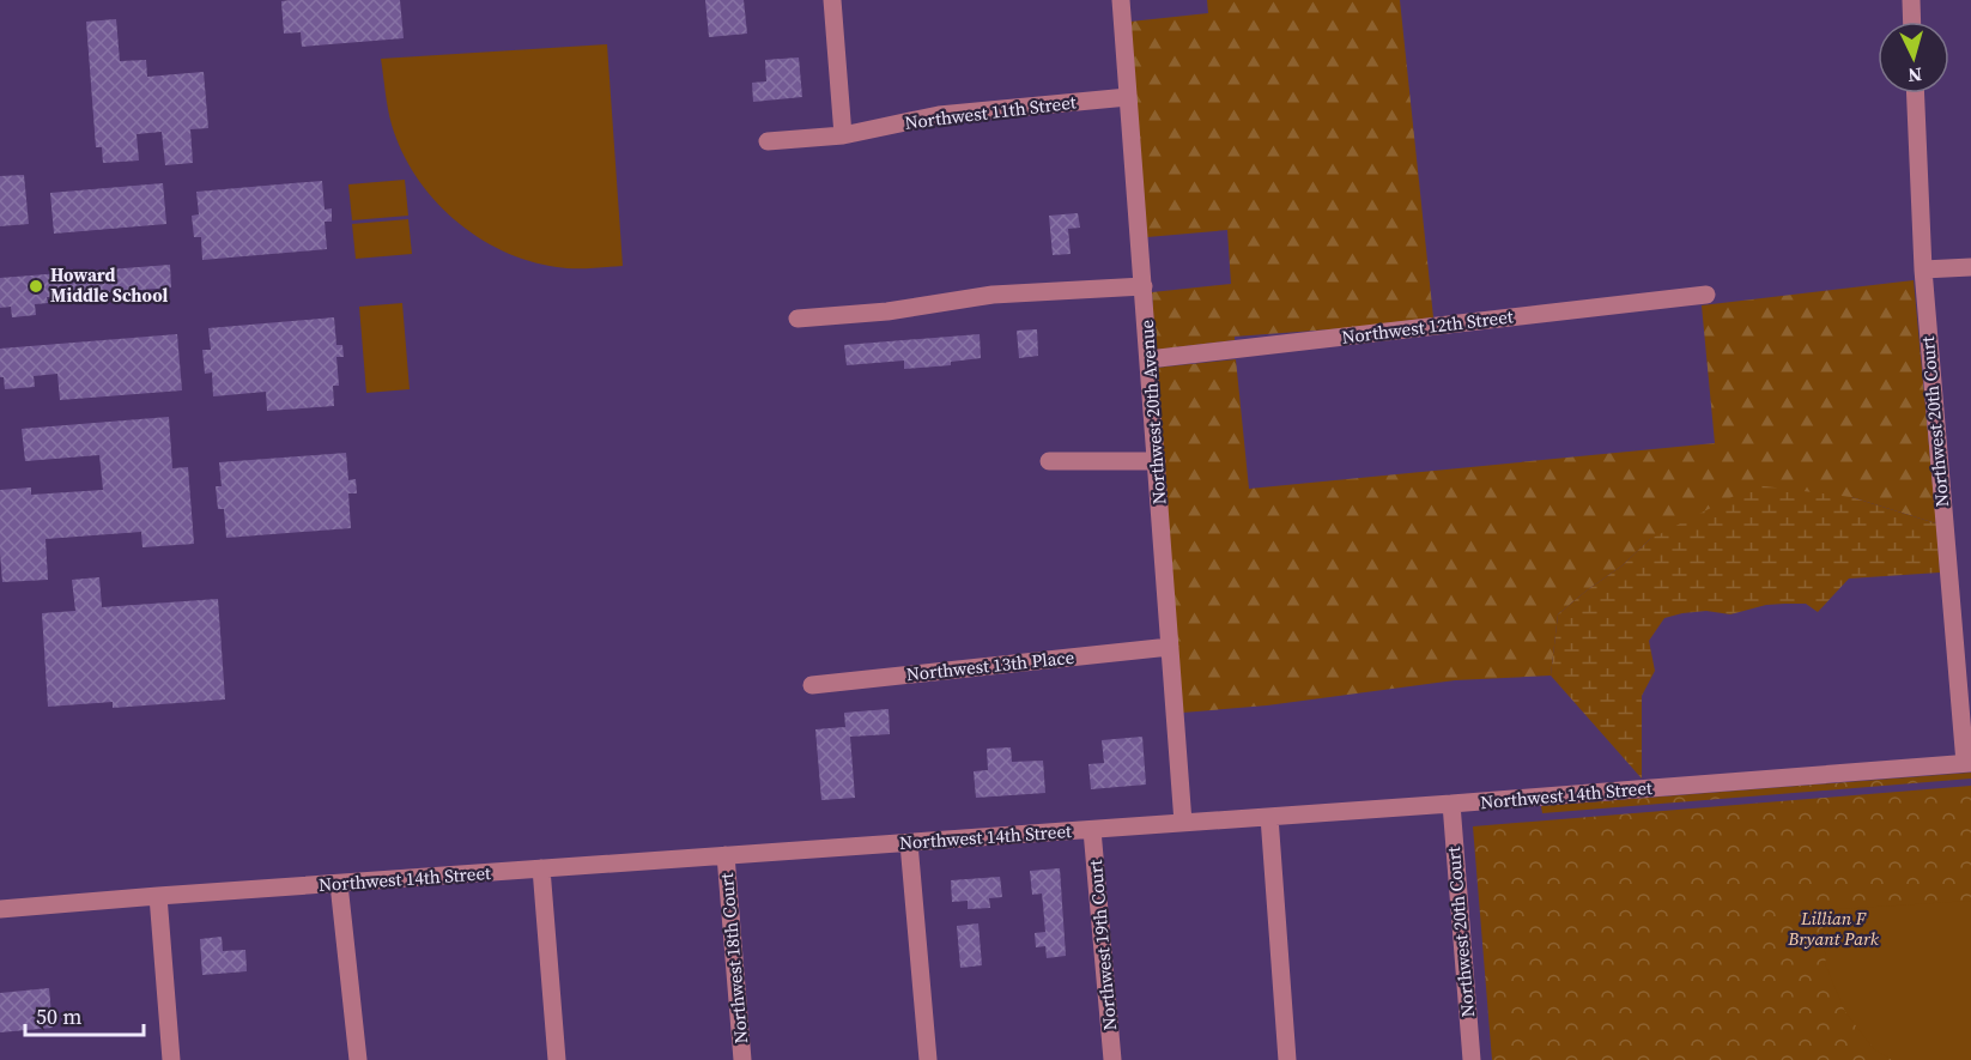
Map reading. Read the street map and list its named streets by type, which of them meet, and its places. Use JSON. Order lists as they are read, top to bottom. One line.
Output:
{"streets":{"street":["Northwest 11th Street","Northwest 12th Street","Northwest 20th Avenue","Northwest 20th Court","Northwest 13th Place","Northwest 14th Street","Northwest 19th Court","Northwest 18th Court"]},"crossings":[["Northwest 11th Street","Northwest 20th Avenue"],["Northwest 12th Street","Northwest 20th Avenue"],["Northwest 20th Avenue","Northwest 13th Place"],["Northwest 20th Avenue","Northwest 14th Street"],["Northwest 20th Court","Northwest 14th Street"],["Northwest 14th Street","Northwest 19th Court"],["Northwest 14th Street","Northwest 18th Court"]],"parks":["Lillian F Bryant Park"],"places":["Howard Middle School"],"scale_bar":"50 m","north":"bottom"}
